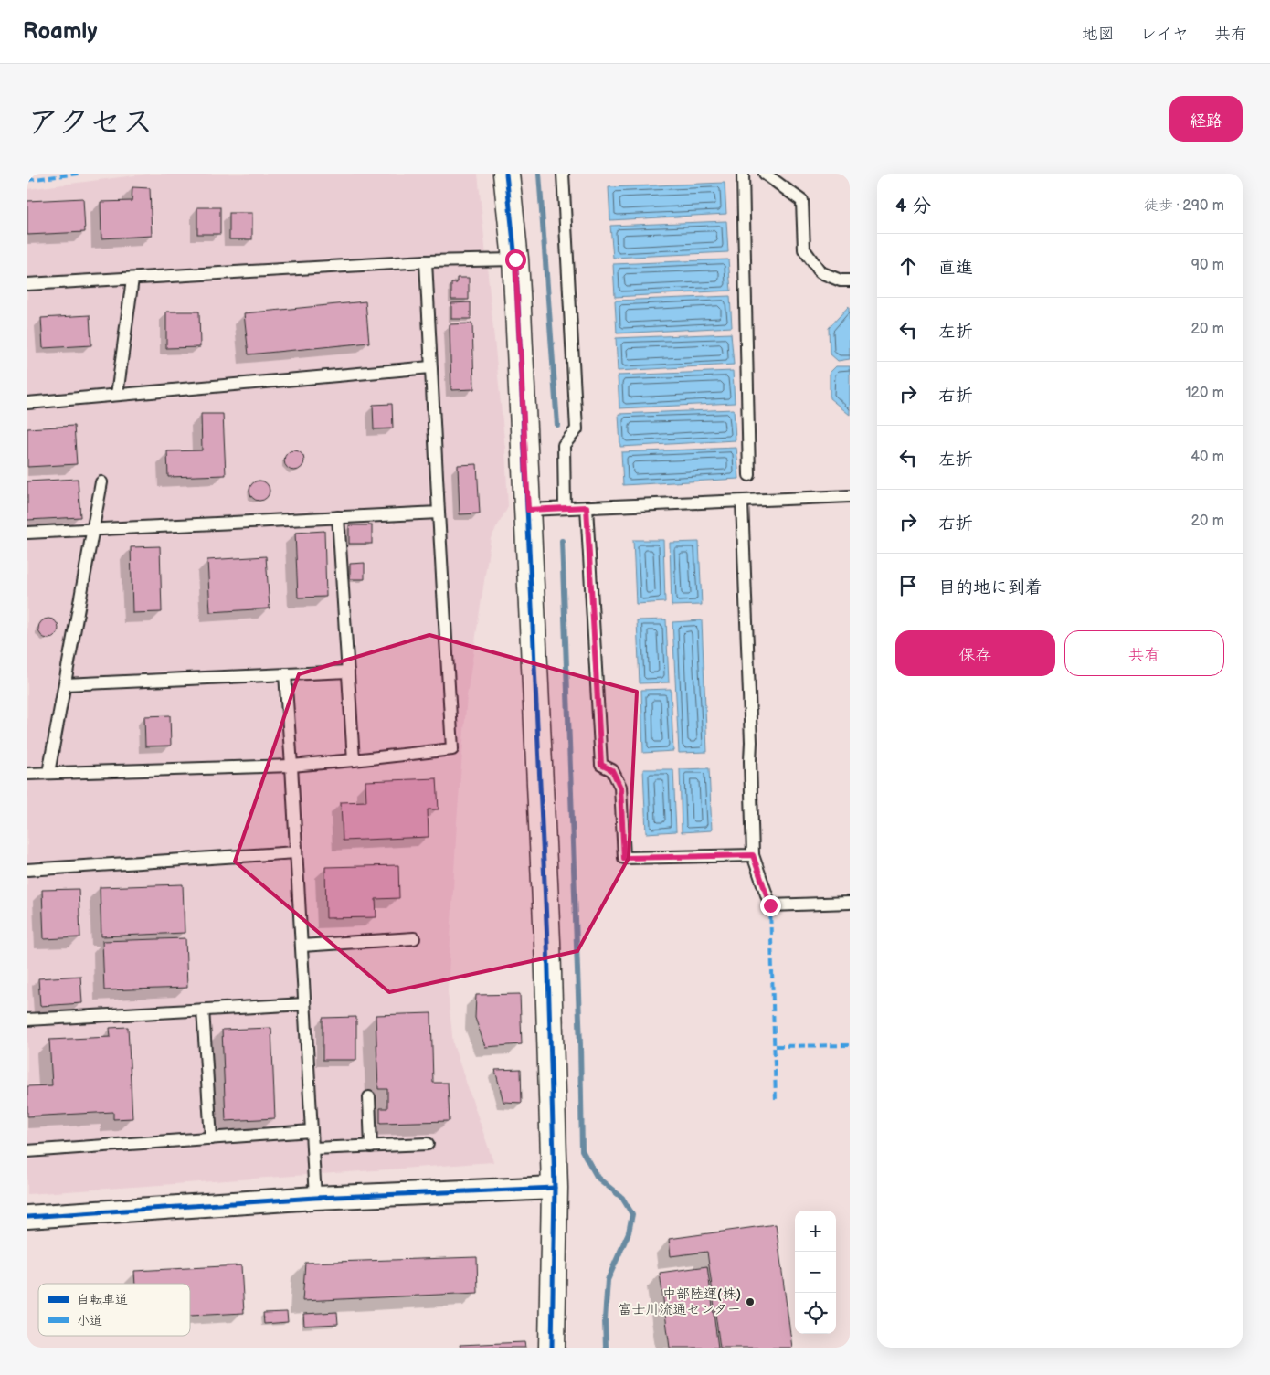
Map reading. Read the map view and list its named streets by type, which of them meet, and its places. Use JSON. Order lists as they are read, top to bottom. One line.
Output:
{"places":["中部陸運(株) 富士川流通センター"],"legend":["自転車道","小道"],"page":{"header":"Roamly","nav":["地図","レイヤ","共有"],"title":"アクセス","buttons":["経路",["保存","共有"]],"heading":["4 分","徒歩 · 290 m"],"list":[["直進","90 m"],["左折","20 m"],["右折","120 m"],["左折","40 m"],["右折","20 m"],"目的地に到着"],"map_buttons":["+","−"]}}
